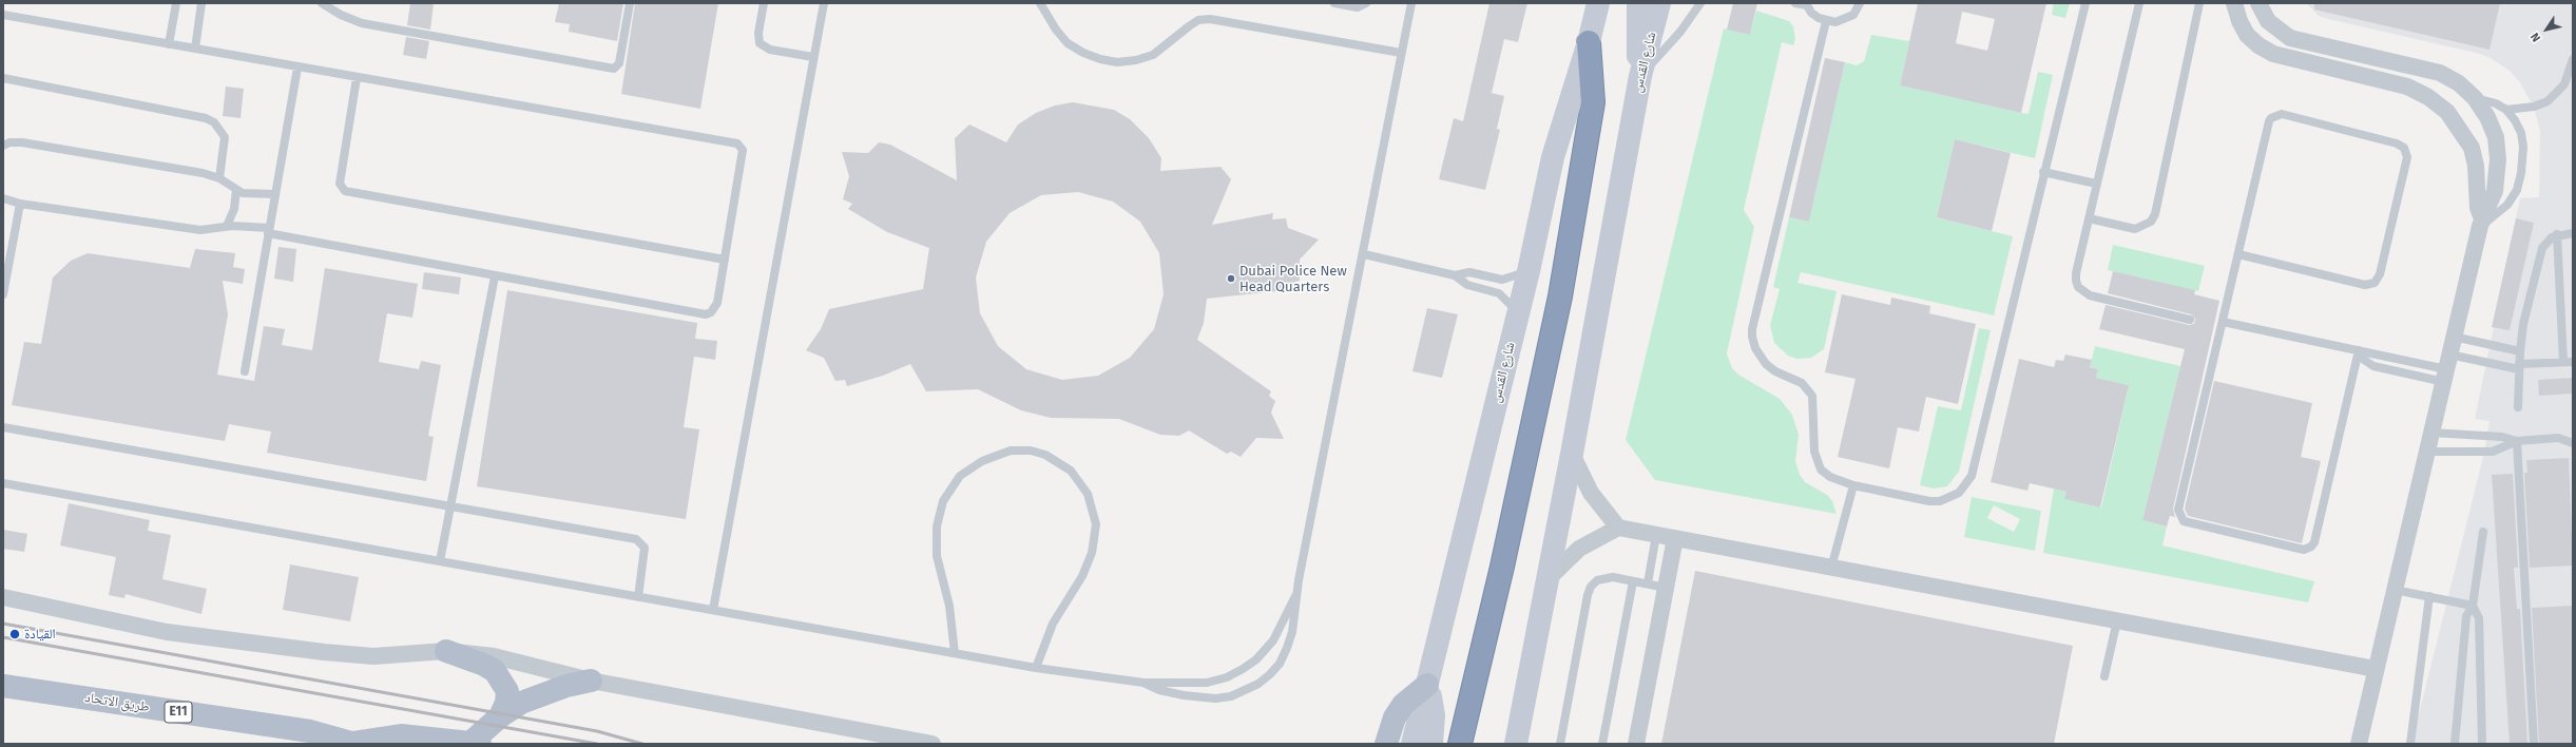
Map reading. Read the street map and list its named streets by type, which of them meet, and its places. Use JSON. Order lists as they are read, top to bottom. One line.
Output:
{"streets":{"main road":["شارع القدس","طريق الاتحاد","E11"]},"places":["Dubai Police New Head Quarters","القيادة"],"north":"bottom left"}
